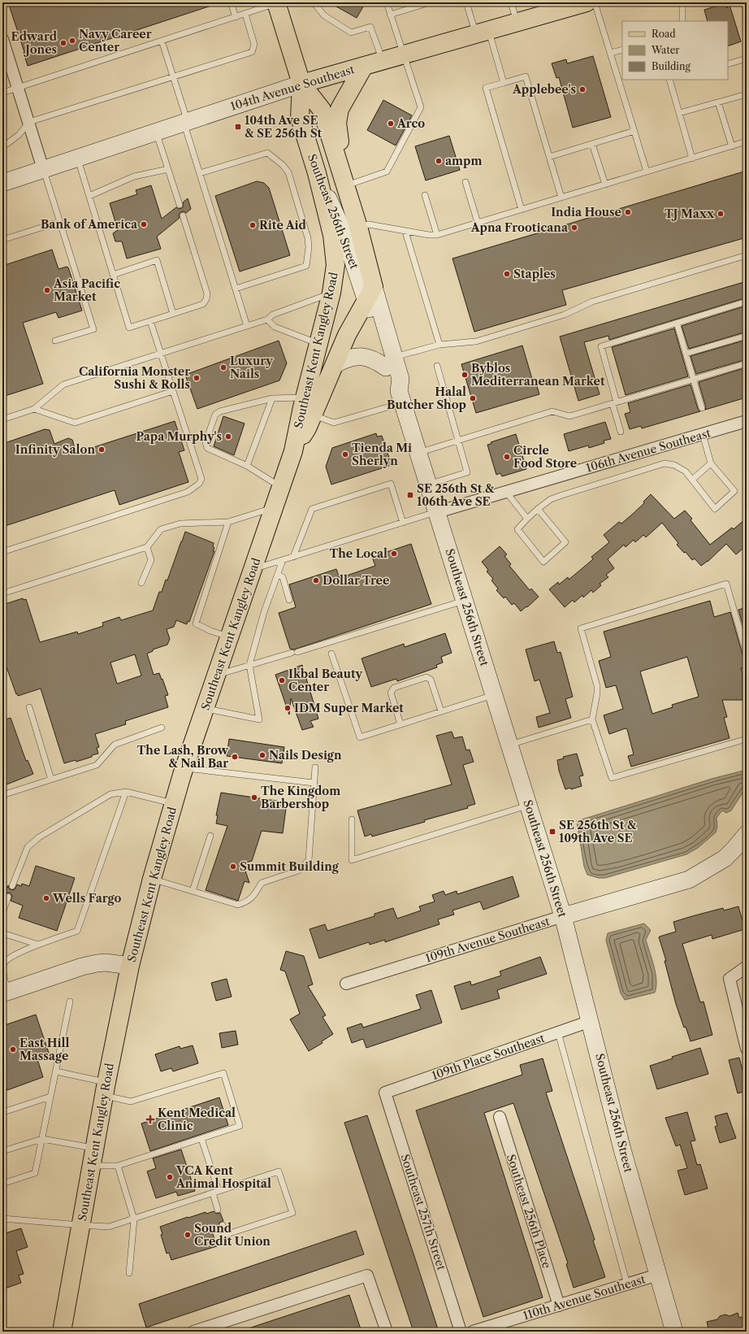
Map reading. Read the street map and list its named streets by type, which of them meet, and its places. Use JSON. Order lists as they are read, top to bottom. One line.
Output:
{"streets":{"main road":["104th Avenue Southeast","Southeast 256th Street","Southeast Kent Kangley Road","109th Avenue Southeast"],"street":["106th Avenue Southeast","109th Place Southeast","Southeast 256th Place","Southeast 257th Street","110th Avenue Southeast"]},"crossings":[["104th Avenue Southeast","Southeast 256th Street"],["Southeast 256th Street","Southeast Kent Kangley Road"],["Southeast 256th Street","106th Avenue Southeast"],["Southeast 256th Street","109th Avenue Southeast"],["Southeast 256th Street","109th Place Southeast"],["Southeast 256th Street","110th Avenue Southeast"],["109th Place Southeast","Southeast 257th Street"],["Southeast 256th Place","110th Avenue Southeast"]],"places":{"other":["Navy Career Center","Edward Jones","Applebee's","Arco","ampm","India House","TJ Maxx","Bank of America","Rite Aid","Apna Frooticana","Staples","Asia Pacific Market","Luxury Nails","Byblos Mediterranean Market","California Monster Sushi & Rolls","Halal Butcher Shop","Papa Murphy's","Infinity Salon","Tienda Mi Sherlyn","Circle Food Store","The Local","Dollar Tree","Ikbal Beauty Center","IDM Super Market","Nails Design","The Lash, Brow & Nail Bar","The Kingdom Barbershop","Summit Building","Wells Fargo","East Hill Massage","VCA Kent Animal Hospital","Sound Credit Union"],"transit":["104th Ave SE & SE 256th St","SE 256th St & 106th Ave SE","SE 256th St & 109th Ave SE"],"health":["Kent Medical Clinic"]},"legend":["Road","Water","Building"]}
